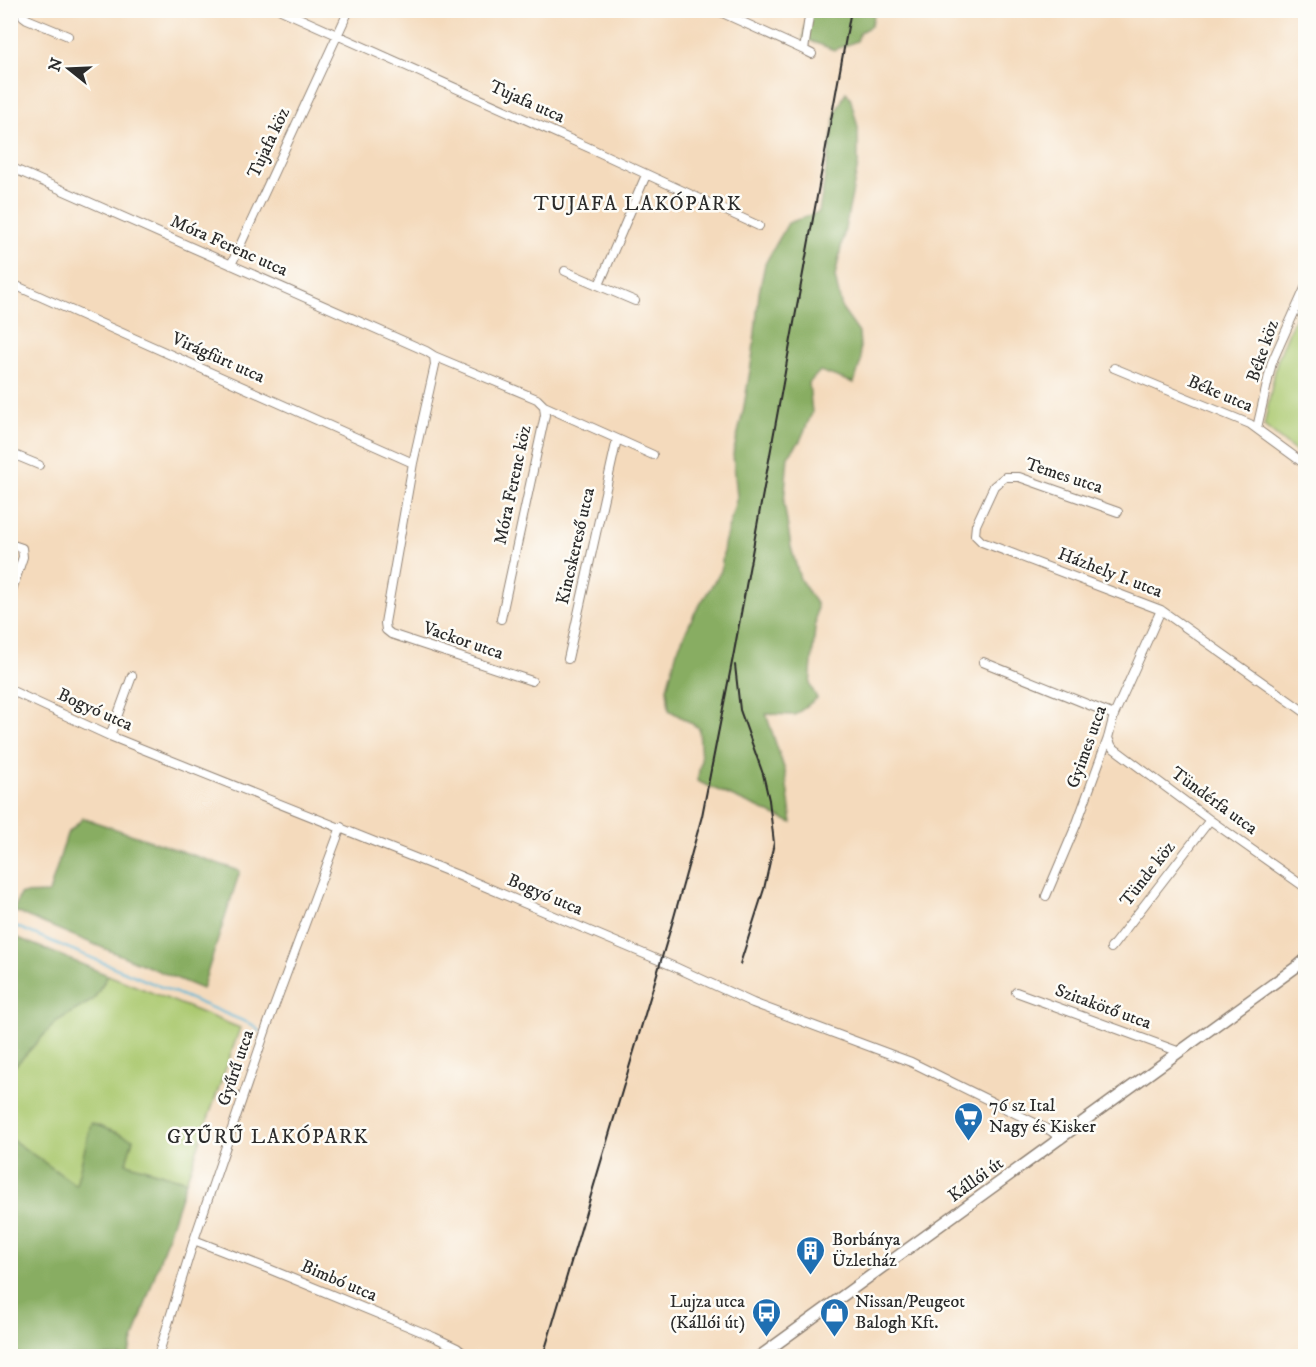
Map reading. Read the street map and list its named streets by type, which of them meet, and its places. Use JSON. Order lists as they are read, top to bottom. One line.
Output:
{"streets":{"main road":["Kállói út"],"street":["Tujafa utca","Tujafa köz","Móra Ferenc utca","Béke köz","Virágfürt utca","Béke utca","Temes utca","Móra Ferenc köz","Kincskereső utca","Házhely I. utca","Vackor utca","Bogyó utca","Gyimes utca","Tündérfa utca","Tünde köz","Szitakötő utca","Gyűrű utca","Bimbó utca"]},"crossings":[["Tujafa utca","Tujafa köz"],["Tujafa köz","Móra Ferenc utca"],["Móra Ferenc utca","Móra Ferenc köz"],["Béke köz","Béke utca"],["Virágfürt utca","Vackor utca"],["Temes utca","Házhely I. utca"],["Házhely I. utca","Gyimes utca"],["Bogyó utca","Gyűrű utca"],["Bogyó utca","Kállói út"],["Gyimes utca","Tündérfa utca"],["Tündérfa utca","Tünde köz"],["Szitakötő utca","Kállói út"],["Gyűrű utca","Bimbó utca"]],"districts":["TUJAFA LAKÓPARK","GYŰRŰ LAKÓPARK"],"places":{"supermarket":["76 sz Ital Nagy és Kisker"],"building":["Borbánya Üzletház"],"bus stop":["Lujza utca (Kállói út)"],"shop":["Nissan/Peugeot Balogh Kft."]},"north":"left"}
